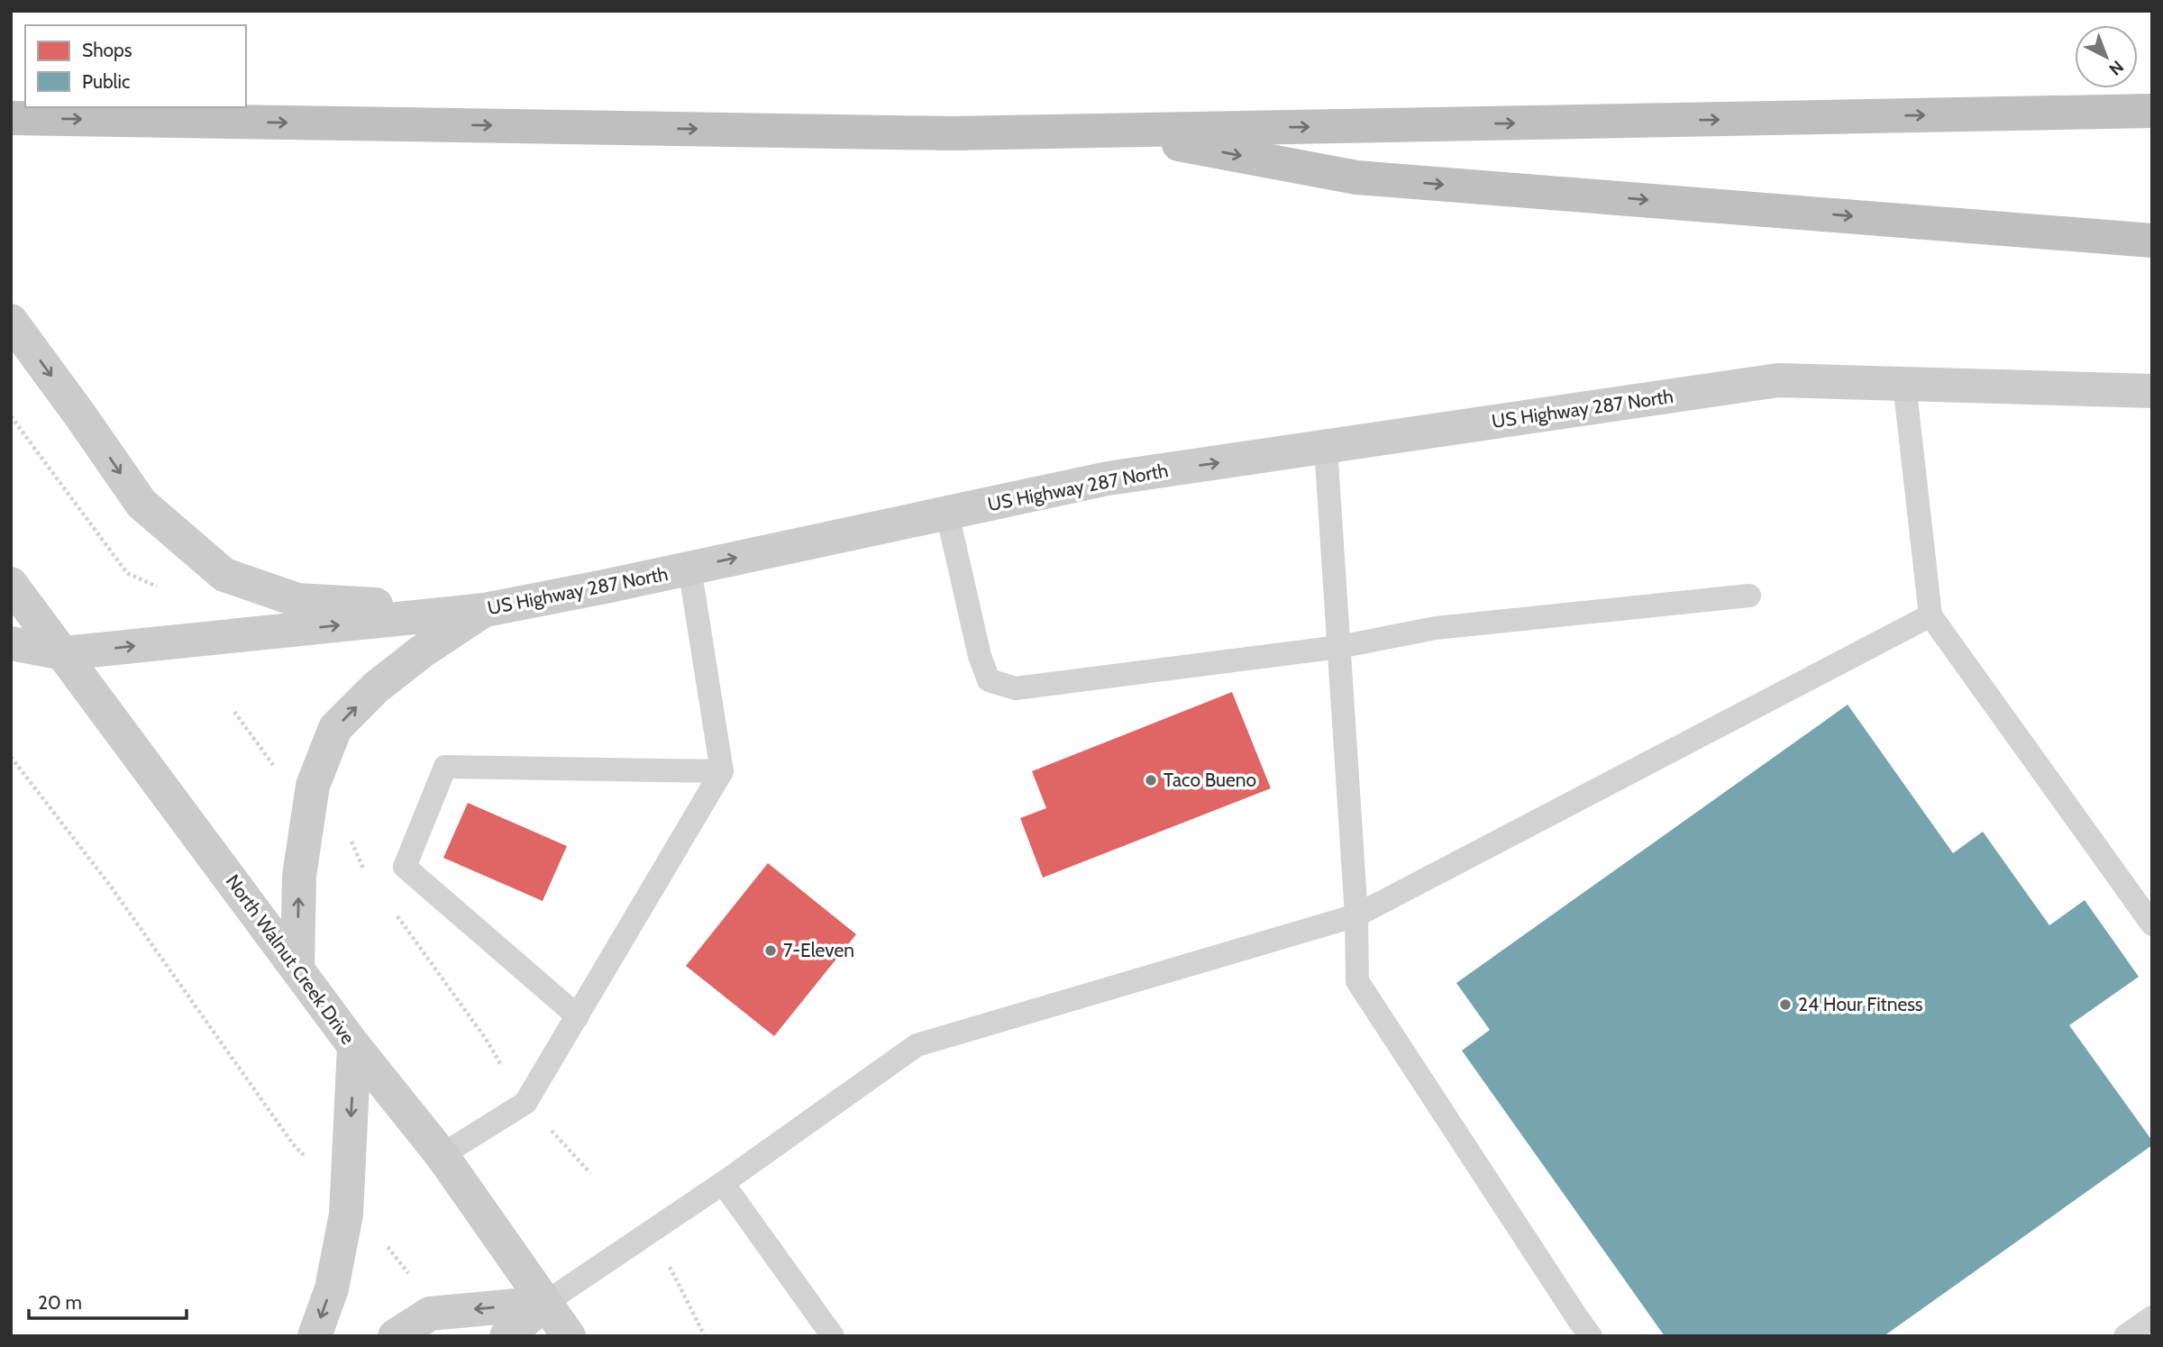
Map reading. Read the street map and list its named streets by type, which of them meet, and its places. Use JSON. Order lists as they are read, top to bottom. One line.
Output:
{"streets":{"main road":["US Highway 287 North","North Walnut Creek Drive"]},"crossings":[["US Highway 287 North","North Walnut Creek Drive"]],"one_way":["US Highway 287 North"],"places":["Taco Bueno","7-Eleven","24 Hour Fitness"],"legend":["Shops","Public"],"scale_bar":"20 m","north":"bottom right"}
